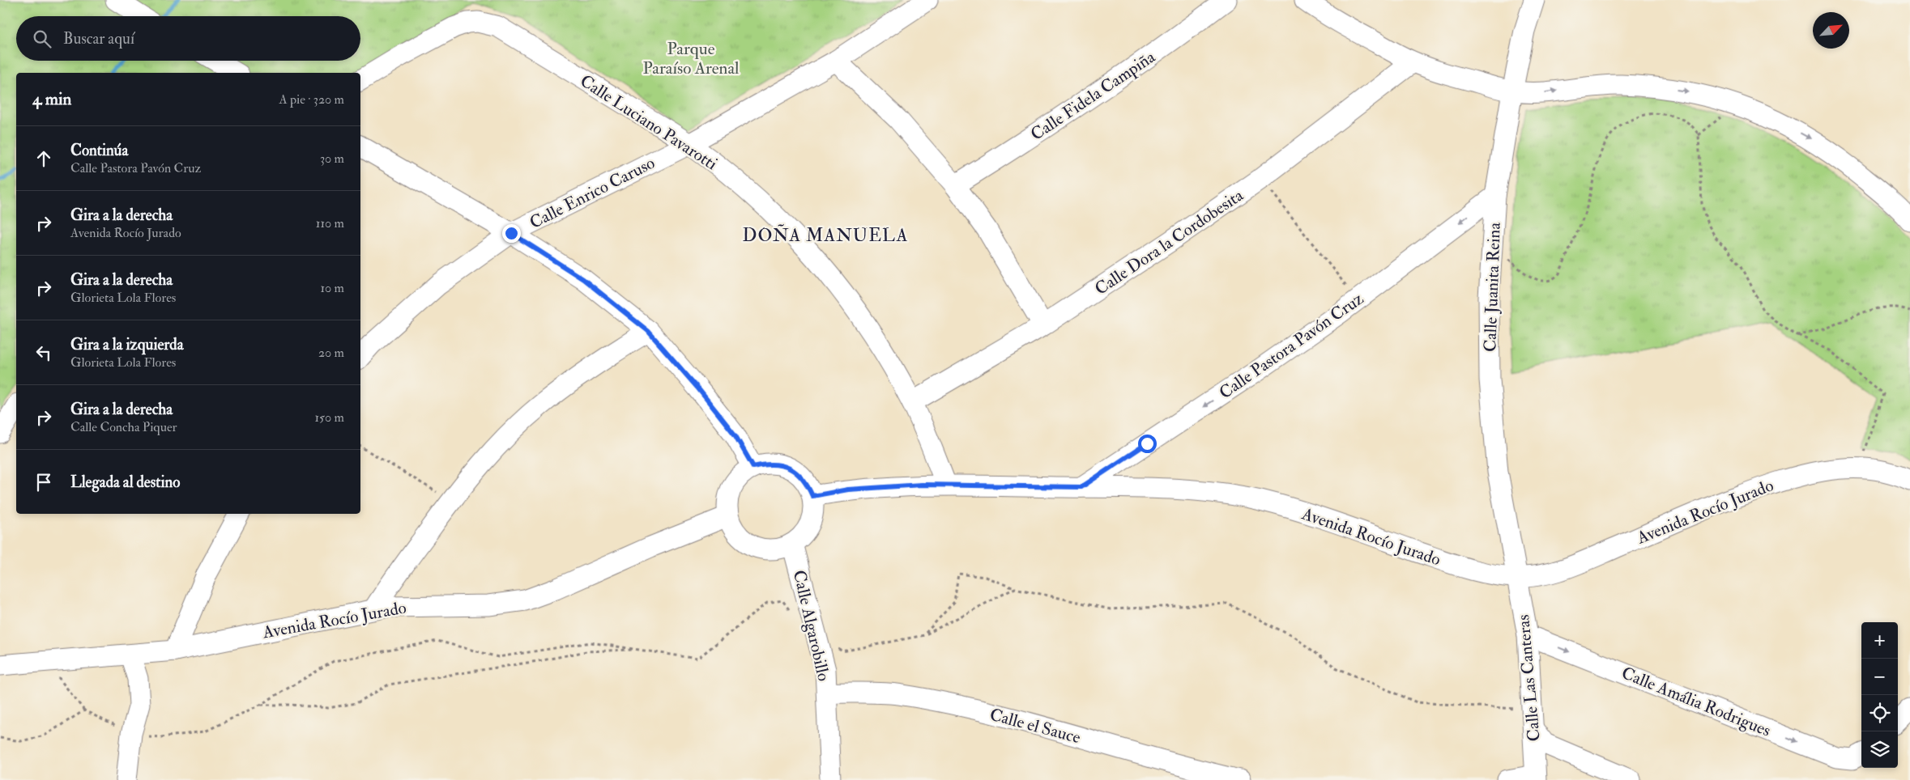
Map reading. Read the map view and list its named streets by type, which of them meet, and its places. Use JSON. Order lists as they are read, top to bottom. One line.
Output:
{"streets":{"street":["Calle Fidela Campiña","Calle Luciano Pavarotti","Calle Enrico Caruso","Calle Dora la Cordobesita","Calle Juanita Reina","Calle Pastora Pavón Cruz","Avenida Rocío Jurado","Calle Algarobillo","Calle Las Canteras","Calle Amália Rodrigues","Calle el Sauce"]},"crossings":[["Calle Luciano Pavarotti","Calle Enrico Caruso"],["Calle Luciano Pavarotti","Calle Dora la Cordobesita"],["Calle Luciano Pavarotti","Avenida Rocío Jurado"],["Calle Juanita Reina","Calle Pastora Pavón Cruz"],["Calle Juanita Reina","Avenida Rocío Jurado"],["Calle Juanita Reina","Calle Las Canteras"],["Calle Pastora Pavón Cruz","Avenida Rocío Jurado"],["Avenida Rocío Jurado","Calle Algarobillo"],["Avenida Rocío Jurado","Calle Las Canteras"],["Calle Algarobillo","Calle el Sauce"],["Calle Las Canteras","Calle Amália Rodrigues"]],"one_way":["Calle Pastora Pavón Cruz"],"districts":["DOÑA MANUELA"],"parks":["Parque Paraíso Arenal"],"north":"top right","page":{"search":"Buscar aquí","heading":["4 min","A pie · 320 m"],"list":[["Continúa","Calle Pastora Pavón Cruz","30 m"],["Gira a la derecha","Avenida Rocío Jurado","110 m"],["Gira a la derecha","Glorieta Lola Flores","10 m"],["Gira a la izquierda","Glorieta Lola Flores","20 m"],["Gira a la derecha","Calle Concha Piquer","150 m"],"Llegada al destino"],"map_buttons":["+","−"]}}
